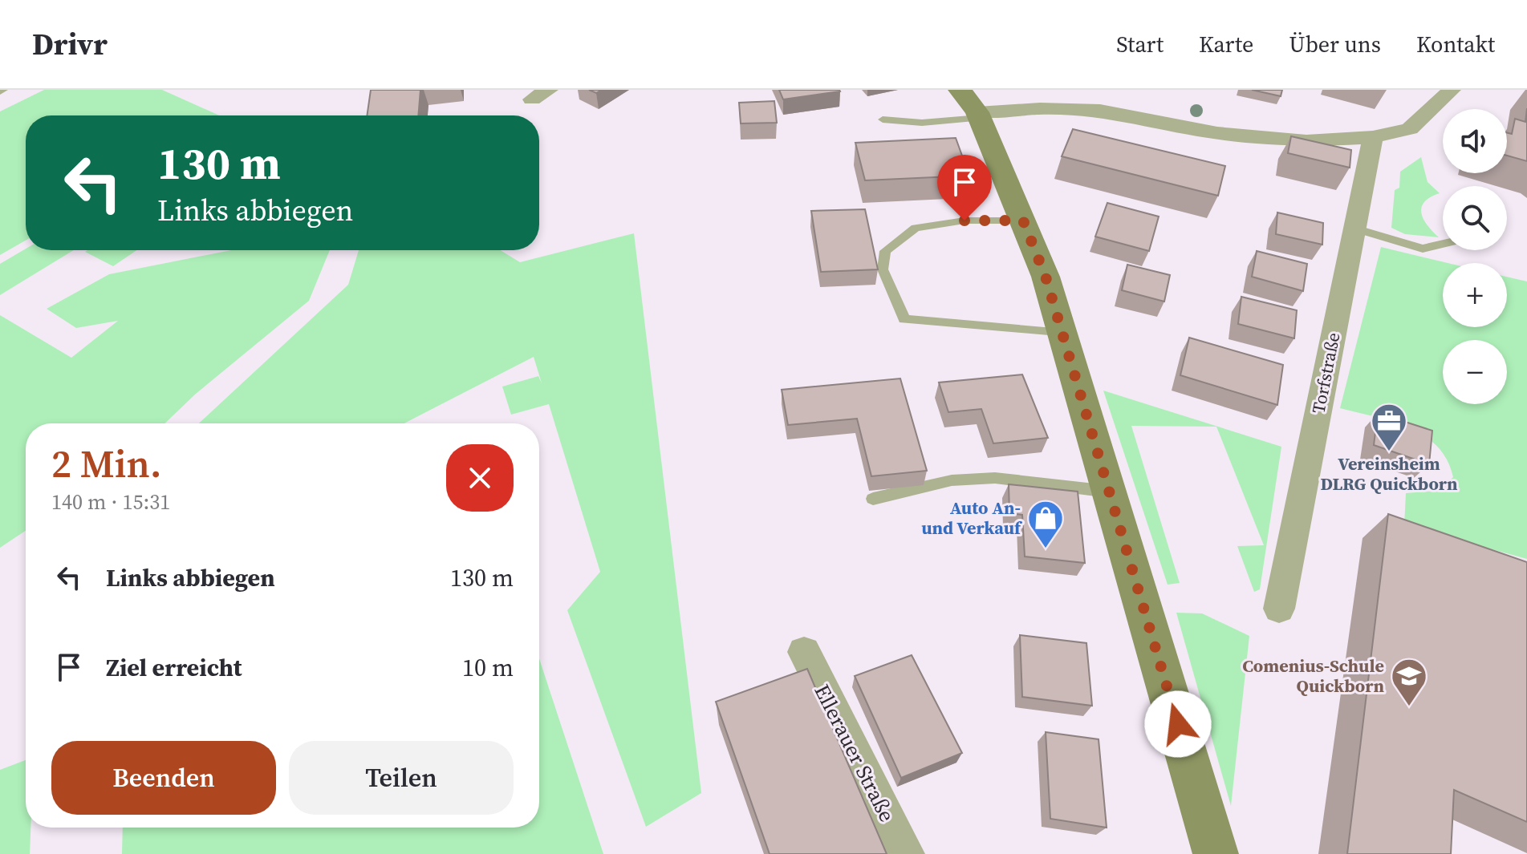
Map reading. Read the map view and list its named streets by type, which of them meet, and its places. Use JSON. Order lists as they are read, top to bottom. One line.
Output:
{"streets":{"street":["Torfstraße","Ellerauer Straße"]},"places":{"office":["Vereinsheim DLRG Quickborn"],"shop":["Auto An- und Verkauf"],"school or university":["Comenius-Schule Quickborn"]},"page":{"header":"Drivr","nav":["Start","Karte","Über uns","Kontakt"],"map_buttons":["+","−"],"turn":["130 m","Links abbiegen"],"heading":["2 Min.","140 m · 15:31"],"list":[{"name":"Links abbiegen","value":"130 m"},{"name":"Ziel erreicht","value":"10 m"}],"buttons":["Beenden","Teilen"]}}
